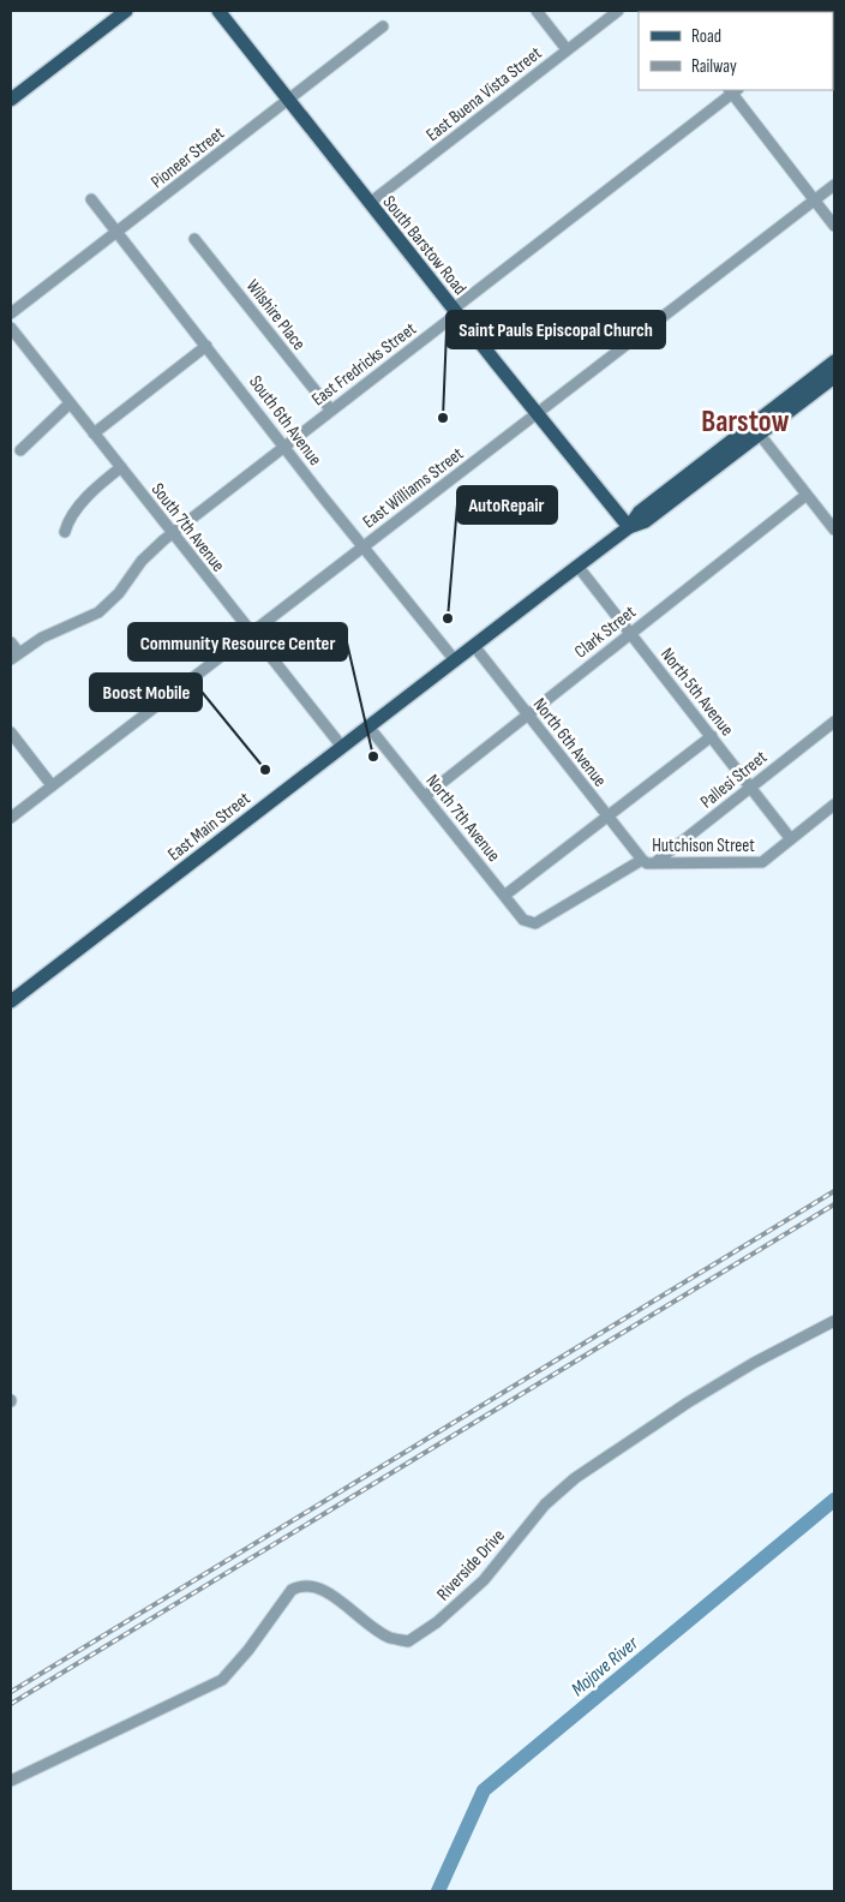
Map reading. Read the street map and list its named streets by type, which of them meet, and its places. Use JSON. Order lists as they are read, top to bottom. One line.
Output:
{"streets":{"main road":["South Barstow Road","East Main Street"],"street":["East Buena Vista Street","Pioneer Street","Wilshire Place","East Fredricks Street","South 6th Avenue","East Williams Street","South 7th Avenue","Clark Street","North 5th Avenue","North 6th Avenue","Pallesi Street","North 7th Avenue","Hutchison Street","Riverside Drive"]},"crossings":[["East Buena Vista Street","South Barstow Road"],["Pioneer Street","South Barstow Road"],["Pioneer Street","South 6th Avenue"],["South Barstow Road","East Fredricks Street"],["South Barstow Road","East Williams Street"],["South Barstow Road","East Main Street"],["Wilshire Place","East Fredricks Street"],["East Fredricks Street","South 6th Avenue"],["East Fredricks Street","South 7th Avenue"],["South 6th Avenue","East Williams Street"],["South 6th Avenue","East Main Street"],["East Williams Street","South 7th Avenue"],["South 7th Avenue","East Main Street"],["Clark Street","North 5th Avenue"],["Clark Street","North 6th Avenue"],["Clark Street","North 7th Avenue"],["North 5th Avenue","Pallesi Street"],["North 5th Avenue","East Main Street"],["North 5th Avenue","Hutchison Street"],["North 6th Avenue","East Main Street"],["North 6th Avenue","Hutchison Street"],["Pallesi Street","Hutchison Street"],["North 7th Avenue","East Main Street"],["North 7th Avenue","Hutchison Street"]],"districts":["Barstow"],"water":["Mojave River"],"places":["Saint Pauls Episcopal Church","AutoRepair","Community Resource Center","Boost Mobile"],"legend":["Road","Railway"]}
